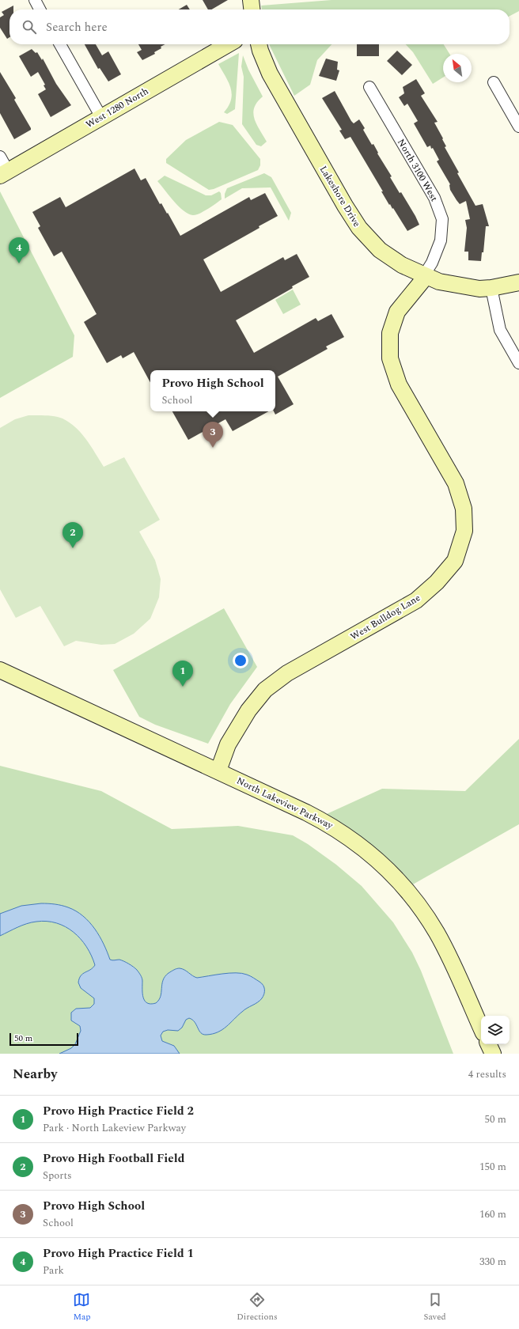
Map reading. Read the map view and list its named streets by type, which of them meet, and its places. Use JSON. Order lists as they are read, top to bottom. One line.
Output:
{"streets":{"street":["West 1280 North","North 3100 West","Lakeshore Drive","West Bulldog Lane","North Lakeview Parkway"]},"crossings":[["North 3100 West","Lakeshore Drive"],["North 3100 West","West Bulldog Lane"],["Lakeshore Drive","West Bulldog Lane"],["West Bulldog Lane","North Lakeview Parkway"]],"scale_bar":"50 m","north":"top left","page":{"search":"Search here","pins":["4","3","2","1"],"popup":["Provo High School","School"],"scale":"50 m","heading":["Nearby","4 results"],"list":[{"mark":"1","name":"Provo High Practice Field 2","note":"Park · North Lakeview Parkway","value":"50 m"},{"mark":"2","name":"Provo High Football Field","note":"Sports","value":"150 m"},{"mark":"3","name":"Provo High School","note":"School","value":"160 m"},{"mark":"4","name":"Provo High Practice Field 1","note":"Park","value":"330 m"}],"nav":["Map","Directions","Saved"]}}
